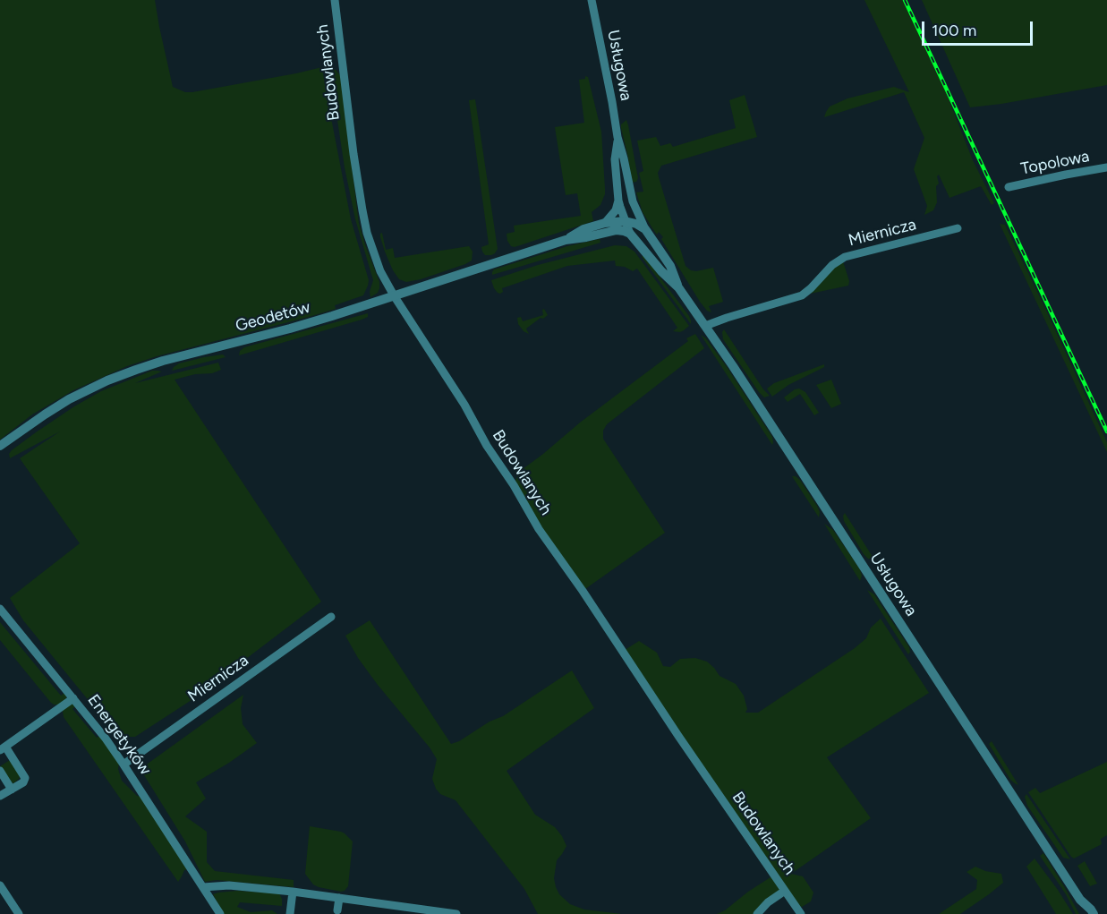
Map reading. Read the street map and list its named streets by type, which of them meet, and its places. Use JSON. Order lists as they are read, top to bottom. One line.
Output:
{"streets":{"street":["Usługowa","Budowlanych","Topolowa","Miernicza","Geodetów","Energetyków"]},"crossings":[["Usługowa","Miernicza"],["Usługowa","Geodetów"],["Budowlanych","Geodetów"],["Miernicza","Energetyków"]],"scale_bar":"100 m"}
